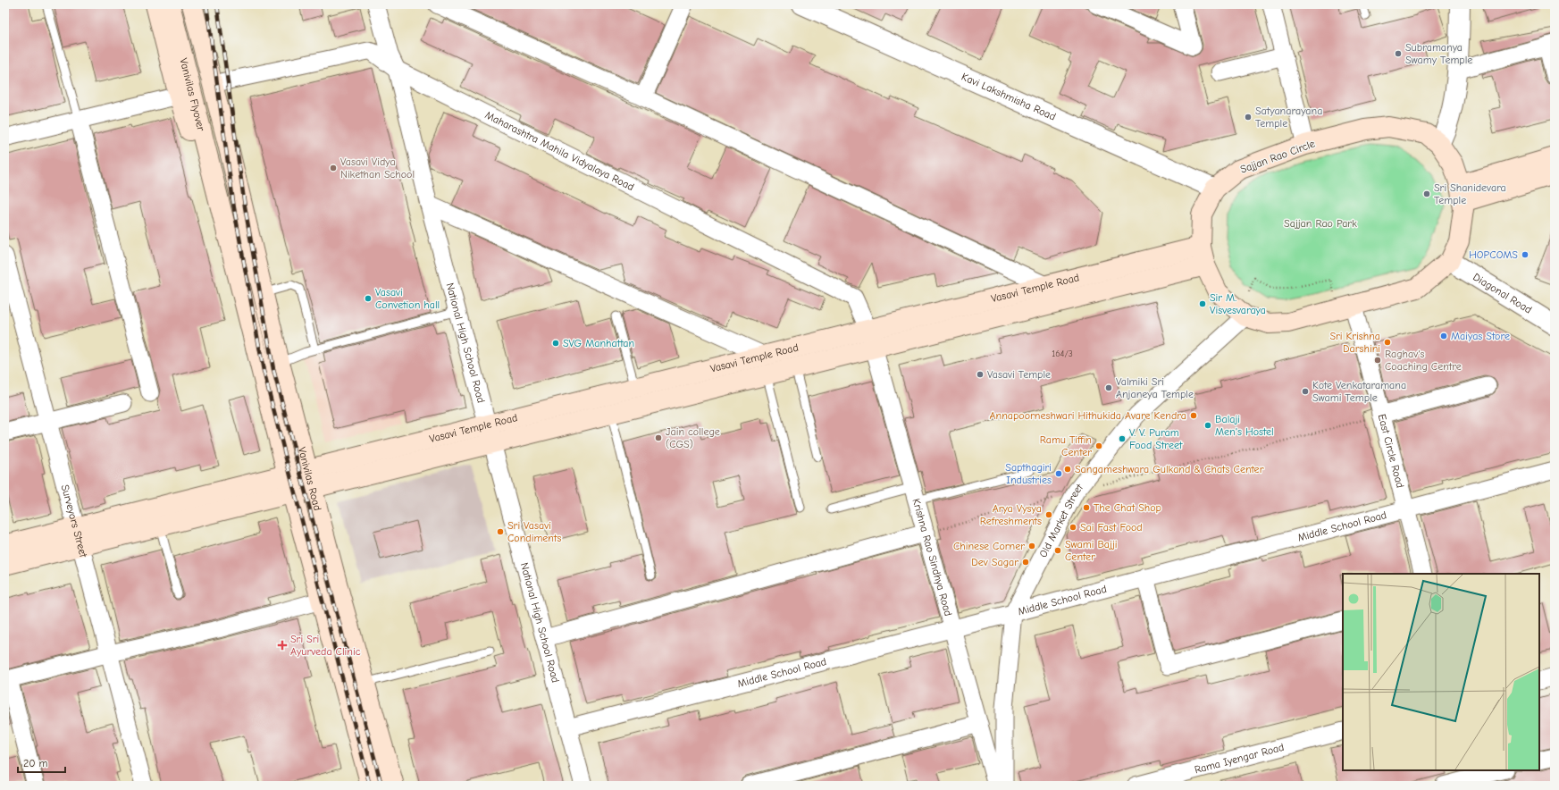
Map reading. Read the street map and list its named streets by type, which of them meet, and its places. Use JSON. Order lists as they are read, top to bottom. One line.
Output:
{"streets":{"main road":["Vanivilas Flyover","Sajjan Rao Circle","Vasavi Temple Road","Vanivilas Road"],"street":["Kavi Lakshmisha Road","Maharashtra Mahila Vidyalaya Road","Diagonal Road","National High School Road","East Circle Road","Surveyors Street","Old Market Street","Middle School Road","Krishna Rao Sindhya Road","Rama Iyengar Road"]},"crossings":[["Vanivilas Flyover","Vanivilas Road"],["Kavi Lakshmisha Road","Sajjan Rao Circle"],["Maharashtra Mahila Vidyalaya Road","Vasavi Temple Road"],["Maharashtra Mahila Vidyalaya Road","National High School Road"],["Maharashtra Mahila Vidyalaya Road","Krishna Rao Sindhya Road"],["Sajjan Rao Circle","Vasavi Temple Road"],["Sajjan Rao Circle","Diagonal Road"],["Sajjan Rao Circle","East Circle Road"],["Sajjan Rao Circle","Old Market Street"],["Vasavi Temple Road","National High School Road"],["Vasavi Temple Road","Vanivilas Road"],["Vasavi Temple Road","Surveyors Street"],["Vasavi Temple Road","Krishna Rao Sindhya Road"],["National High School Road","Middle School Road"],["East Circle Road","Middle School Road"],["Old Market Street","Middle School Road"],["Middle School Road","Krishna Rao Sindhya Road"]],"parks":["Sajjan Rao Park"],"places":{"other":["Subramanya Swamy Temple","Satyanarayana Temple","Vasavi Vidya Nikethan School","Sri Shanidevara Temple","HOPCOMS","Vasavi Convetion hall","Sir M. Visvesvaraya","Maiyas Store","Sri Krishna Darshini","SVG Manhattan","Raghav's Coaching Centre","Vasavi Temple","Valmiki Sri Anjaneya Temple","Kote Venkataramana Swami Temple","Annapoorneshwari Hithukida Avare Kendra","Balaji Men's Hostel","Jain college (CGS)","V. V. Puram Food Street","Ramu Tiffin Center","Sangameshwara Gulkand & Chats Center","Sapthagiri Industries","The Chat Shop","Arya Vysya Refreshments","Sai Fast Food","Sri Vasavi Condiments","Chinese Corner","Swami Bajji Center","Dev Sagar"],"health":["Sri Sri Ayurveda Clinic"]},"house_numbers":["164/3"],"scale_bar":"20 m"}
